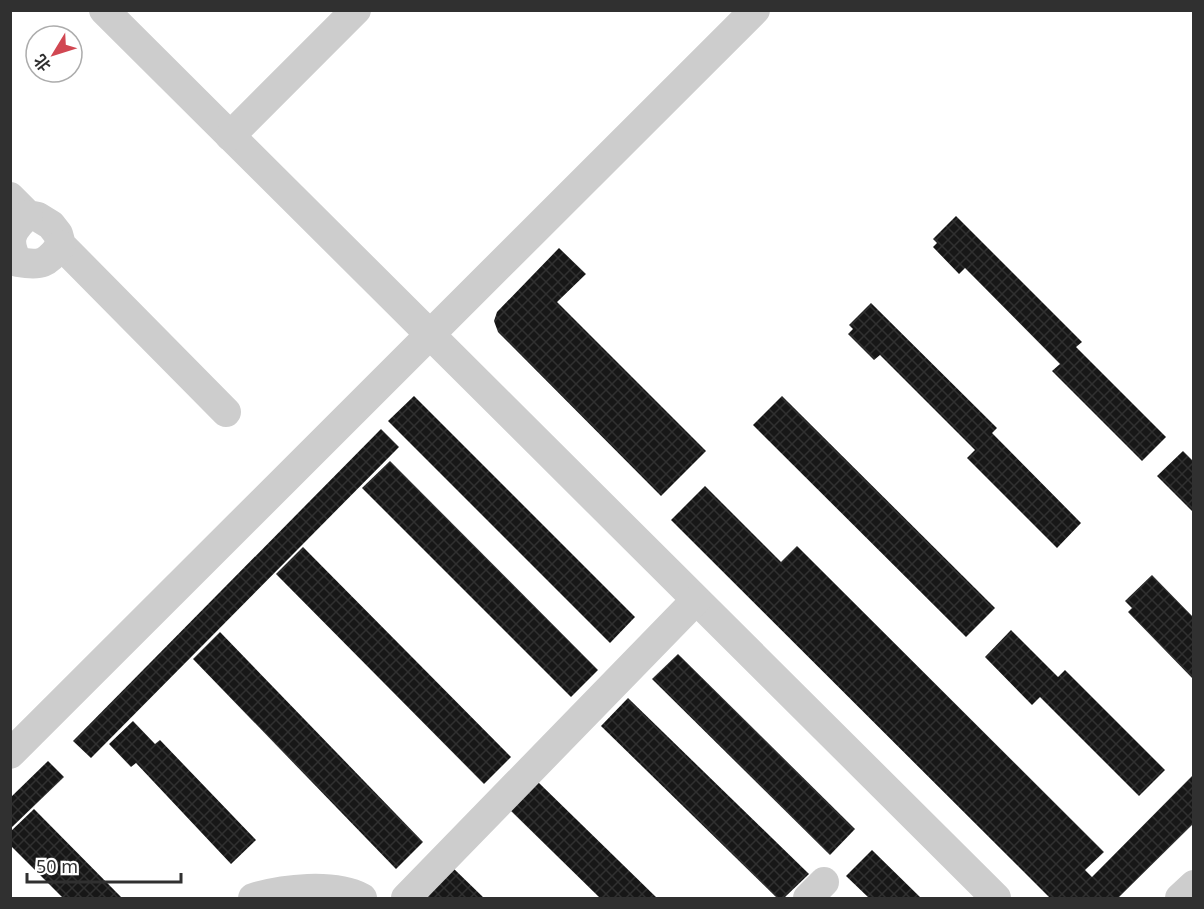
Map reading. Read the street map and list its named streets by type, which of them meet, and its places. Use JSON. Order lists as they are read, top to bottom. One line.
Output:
{"scale_bar":"50 m","north":"bottom left"}
